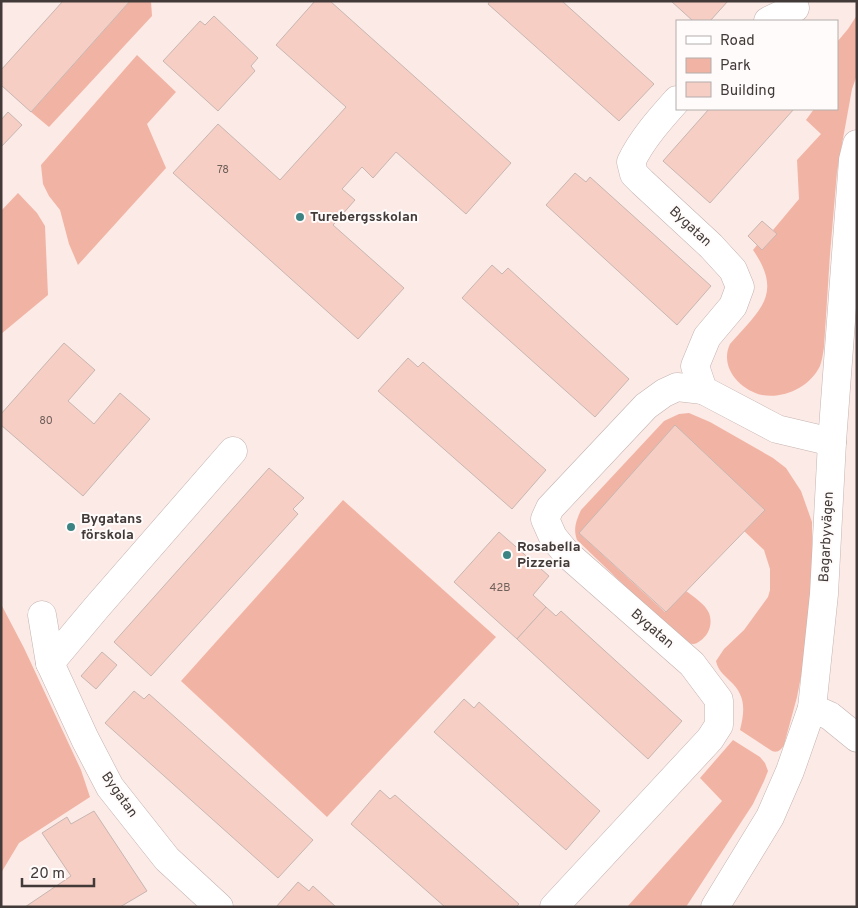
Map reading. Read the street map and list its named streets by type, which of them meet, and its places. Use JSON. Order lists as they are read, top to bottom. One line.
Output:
{"streets":{"street":["Bygatan","Bagarbyvägen"]},"crossings":[["Bygatan","Bagarbyvägen"]],"places":["Turebergsskolan","Bygatans förskola","Rosabella Pizzeria"],"house_numbers":["78","80","42B"],"legend":["Road","Park","Building"],"scale_bar":"20 m"}
